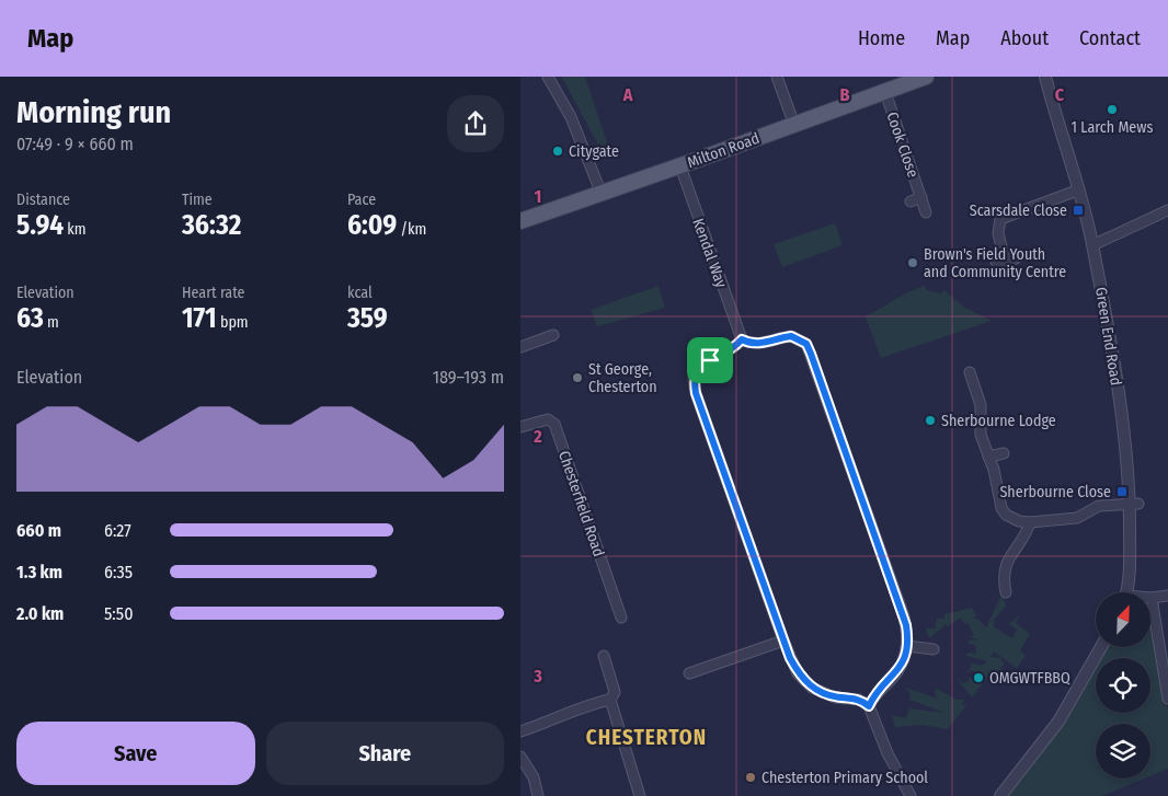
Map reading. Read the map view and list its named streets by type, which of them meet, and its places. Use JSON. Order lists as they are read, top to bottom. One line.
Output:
{"streets":{"main road":["Milton Road"],"street":["Cook Close","Kendal Way","Green End Road","Chesterfield Road"]},"crossings":[["Cook Close","Milton Road"],["Milton Road","Kendal Way"]],"districts":["CHESTERTON"],"places":{"other":["1 Larch Mews","Citygate","Brown's Field Youth and Community Centre","St George, Chesterton","Sherbourne Lodge","OMGWTFBBQ","Chesterton Primary School"],"transit":["Scarsdale Close","Sherbourne Close"]},"north":"top right","page":{"header":"Map","nav":["Home","Map","About","Contact"],"heading":["Morning run","07:49 · 9 × 660 m"],"stats":[["Distance","5.94 km"],["Time","36:32"],["Pace","6:09 /km"],["Elevation","63 m"],["Heart rate","171 bpm"],["kcal","359"]],"chart":["Elevation","189–193 m"],"list":[{"name":"660 m","note":"6:27"},{"name":"1.3 km","note":"6:35"},{"name":"2.0 km","note":"5:50"}],"buttons":["Save","Share"]},"grid":{"columns":["A","B","C"],"rows":["1","2","3"]}}
